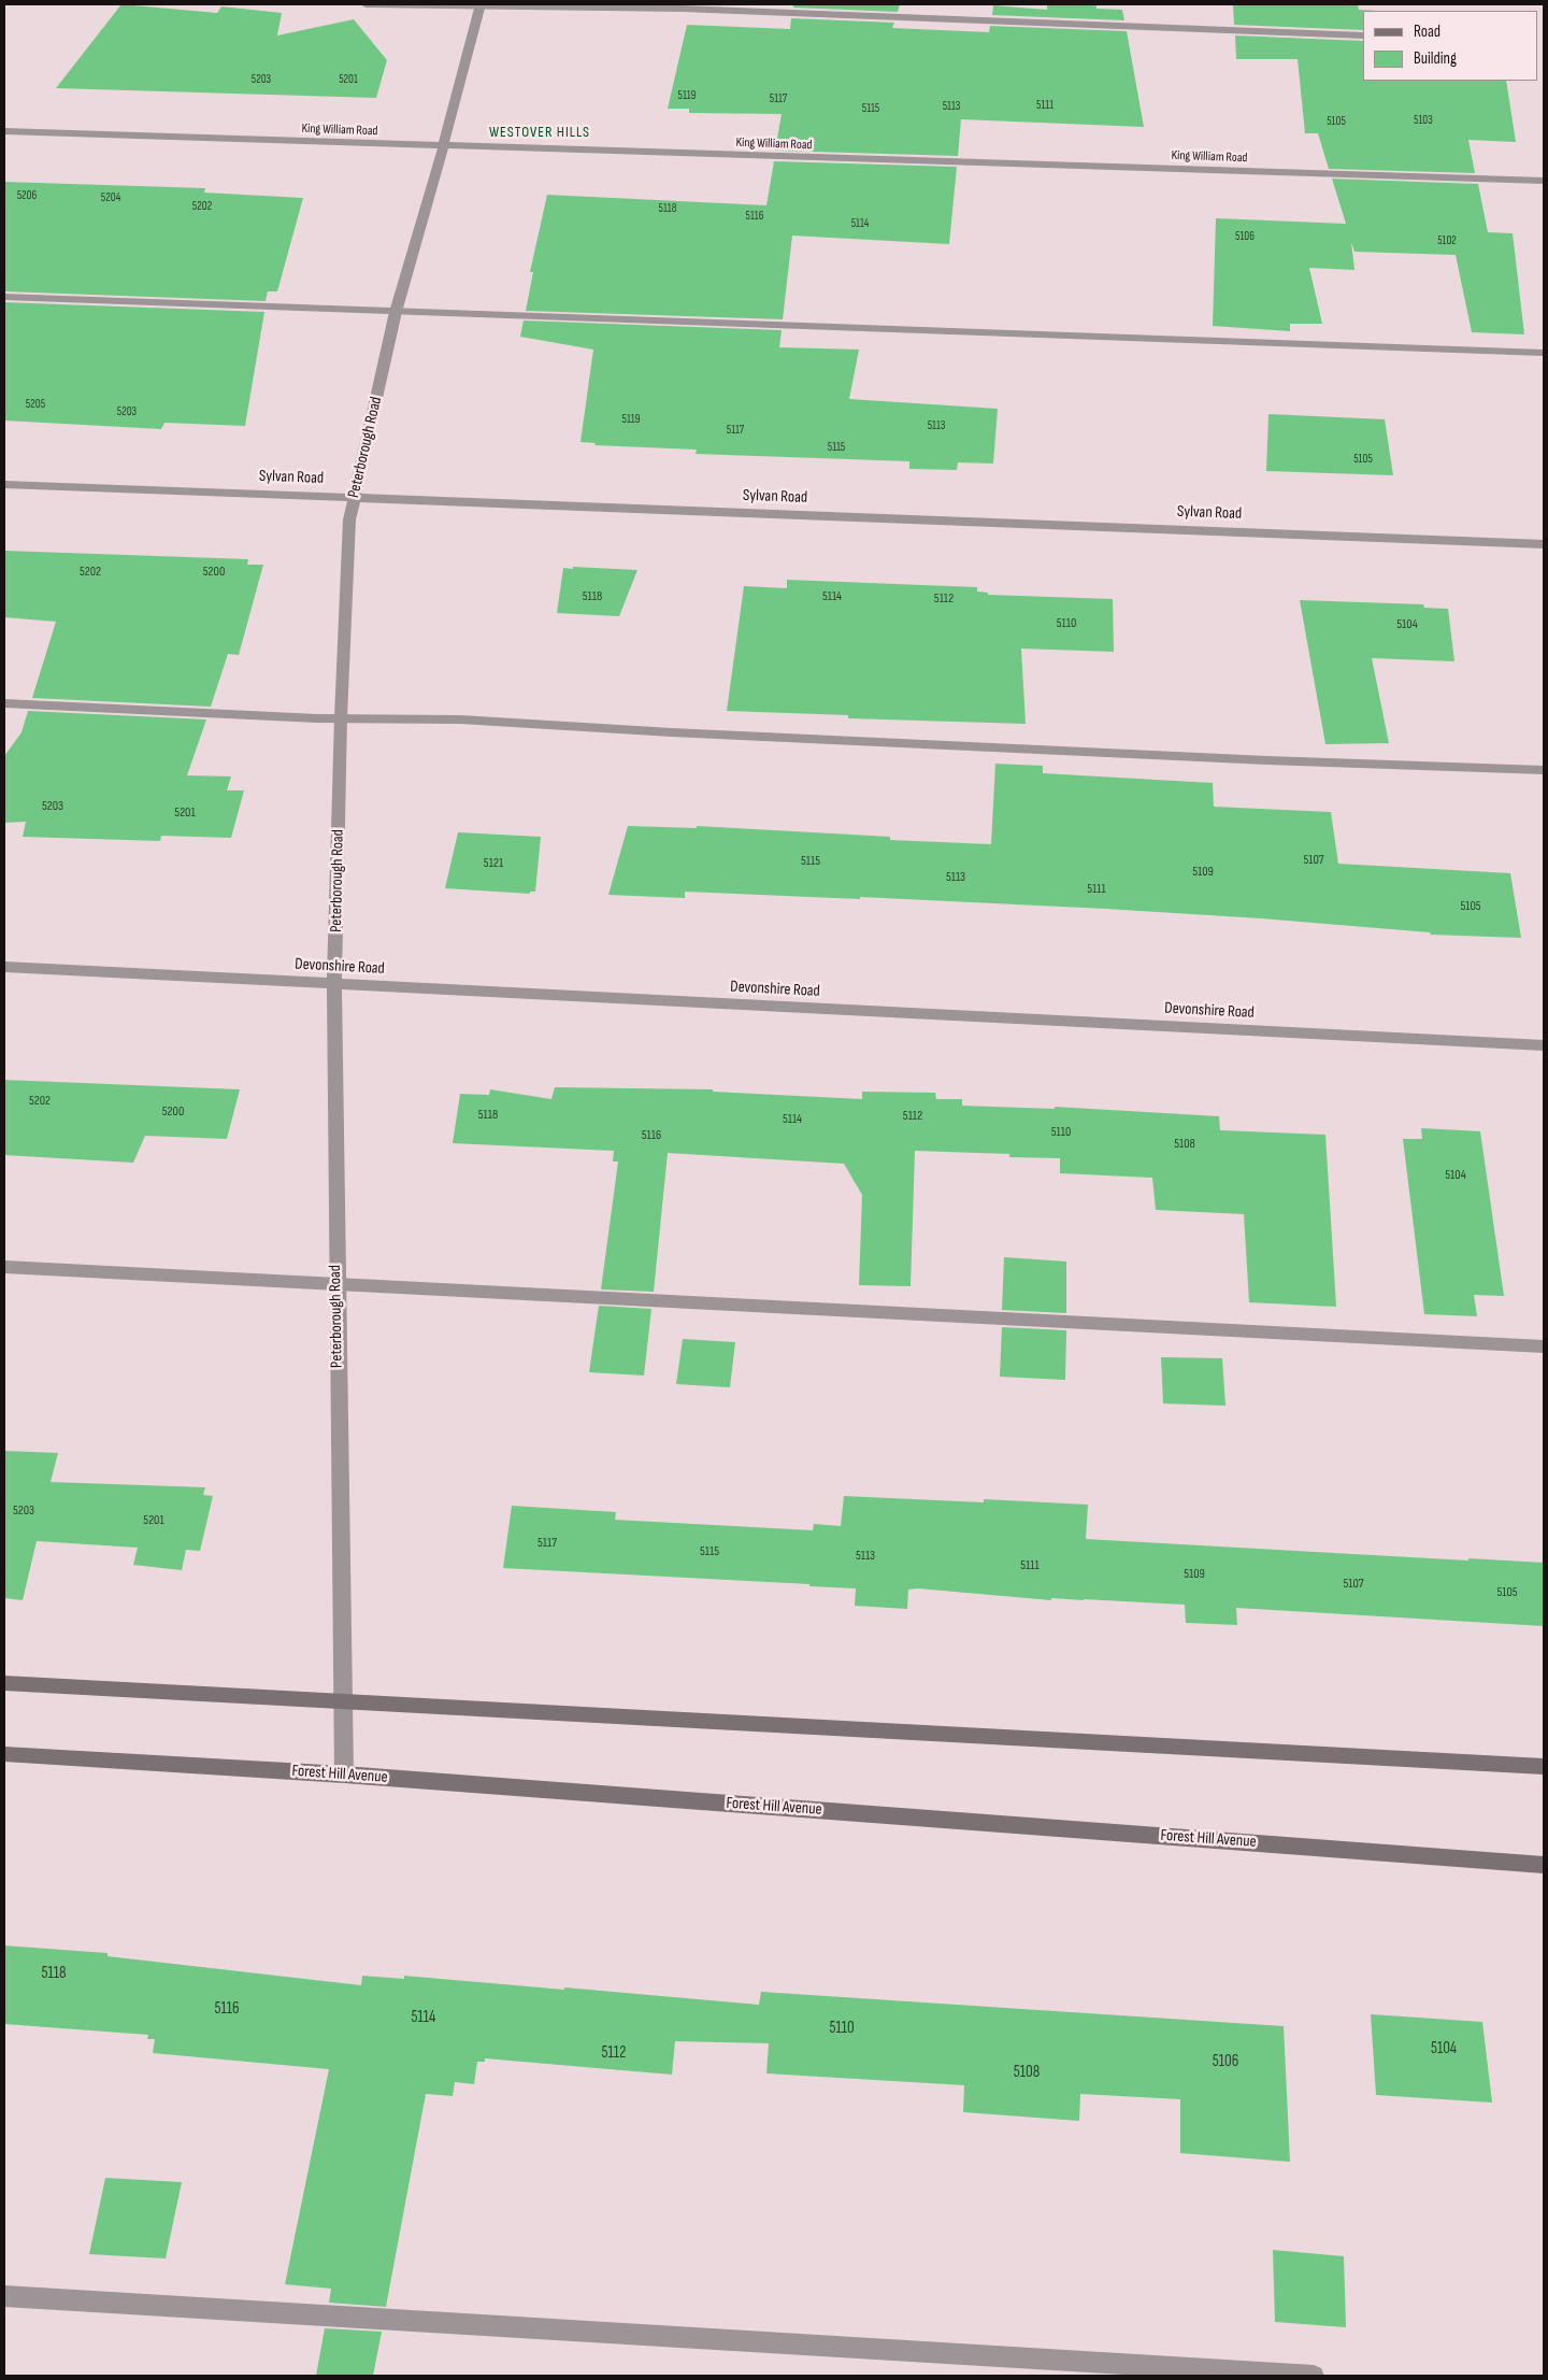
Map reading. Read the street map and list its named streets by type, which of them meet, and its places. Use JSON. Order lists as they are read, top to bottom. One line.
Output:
{"streets":{"main road":["Forest Hill Avenue"],"street":["King William Road","Peterborough Road","Sylvan Road","Devonshire Road"]},"crossings":[["King William Road","Peterborough Road"],["Peterborough Road","Sylvan Road"],["Peterborough Road","Devonshire Road"],["Peterborough Road","Forest Hill Avenue"]],"districts":["WESTOVER HILLS"],"house_numbers":["5203","5201","5119","5117","5111","5113","5115","5103","5105","5206","5204","5202","5118","5116","5114","5106","5102","5205","5203","5119","5113","5117","5115","5105","5202","5200","5118","5114","5112","5110","5104","5203","5201","5107","5115","5121","5109","5113","5111","5105","5202","5200","5118","5112","5114","5110","5116","5108","5104","5203","5201","5117","5115","5113","5111","5109","5107","5105","5118","5116","5114","5110","5104","5112","5106","5108"],"legend":["Road","Building"]}
